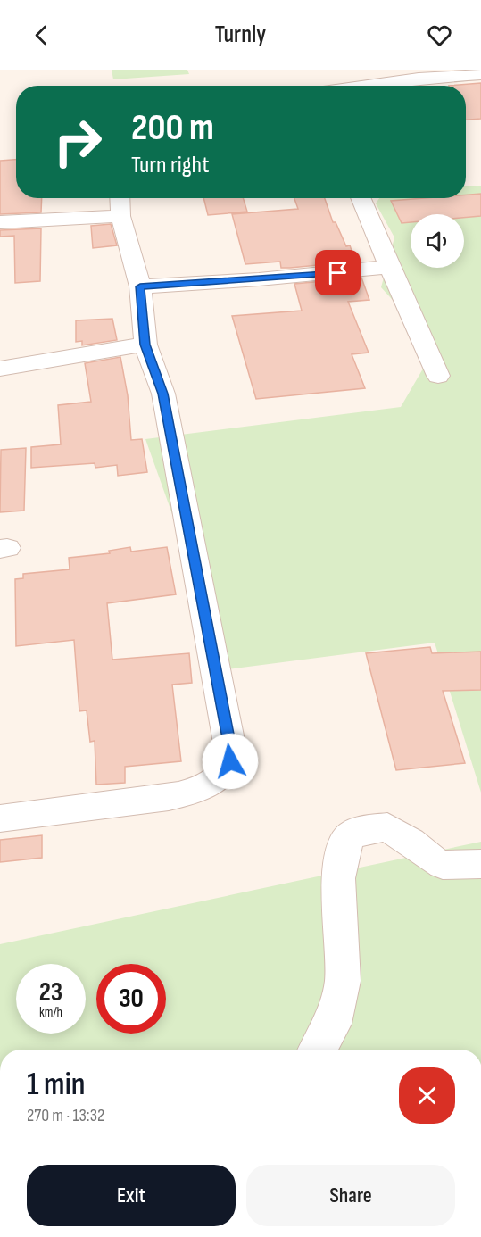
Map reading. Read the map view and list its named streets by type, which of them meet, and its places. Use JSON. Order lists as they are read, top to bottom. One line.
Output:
{"page":{"header":"Turnly","turn":["200 m","Turn right"],"speed":"23 km/h","limit":"30","heading":["1 min","270 m · 13:32"],"buttons":["Exit","Share"]}}
